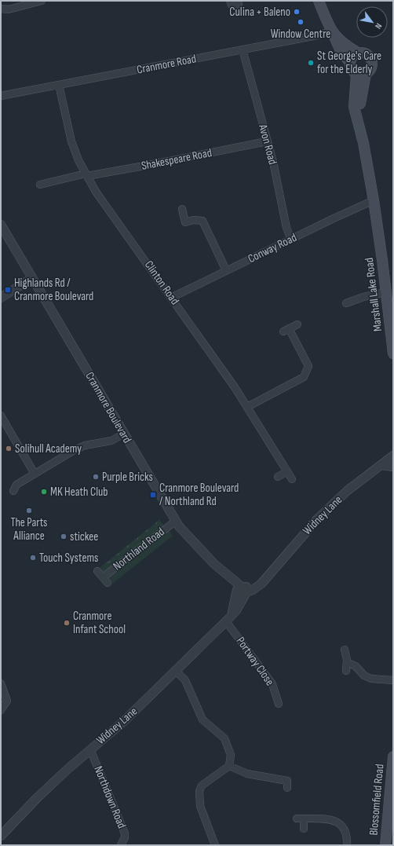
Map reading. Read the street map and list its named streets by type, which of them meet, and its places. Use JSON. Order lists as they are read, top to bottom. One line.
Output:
{"streets":{"main road":["Marshall Lake Road","Blossomfield Road"],"street":["Cranmore Road","Avon Road","Shakespeare Road","Conway Road","Clinton Road","Cranmore Boulevard","Widney Lane","Northland Road","Portway Close","Northdown Road"]},"crossings":[["Cranmore Road","Avon Road"],["Cranmore Road","Clinton Road"],["Cranmore Road","Marshall Lake Road"],["Avon Road","Shakespeare Road"],["Avon Road","Conway Road"],["Shakespeare Road","Clinton Road"],["Conway Road","Clinton Road"],["Conway Road","Marshall Lake Road"],["Cranmore Boulevard","Widney Lane"],["Cranmore Boulevard","Northland Road"],["Widney Lane","Portway Close"],["Widney Lane","Northdown Road"]],"places":{"other":["Culina + Baleno","Window Centre","St George's Care for the Elderly","Solihull Academy","Purple Bricks","MK Heath Club","The Parts Alliance","stickee","Touch Systems","Cranmore Infant School"],"transit":["Highlands Rd / Cranmore Boulevard","Cranmore Boulevard / Northland Rd"]},"north":"bottom right"}
